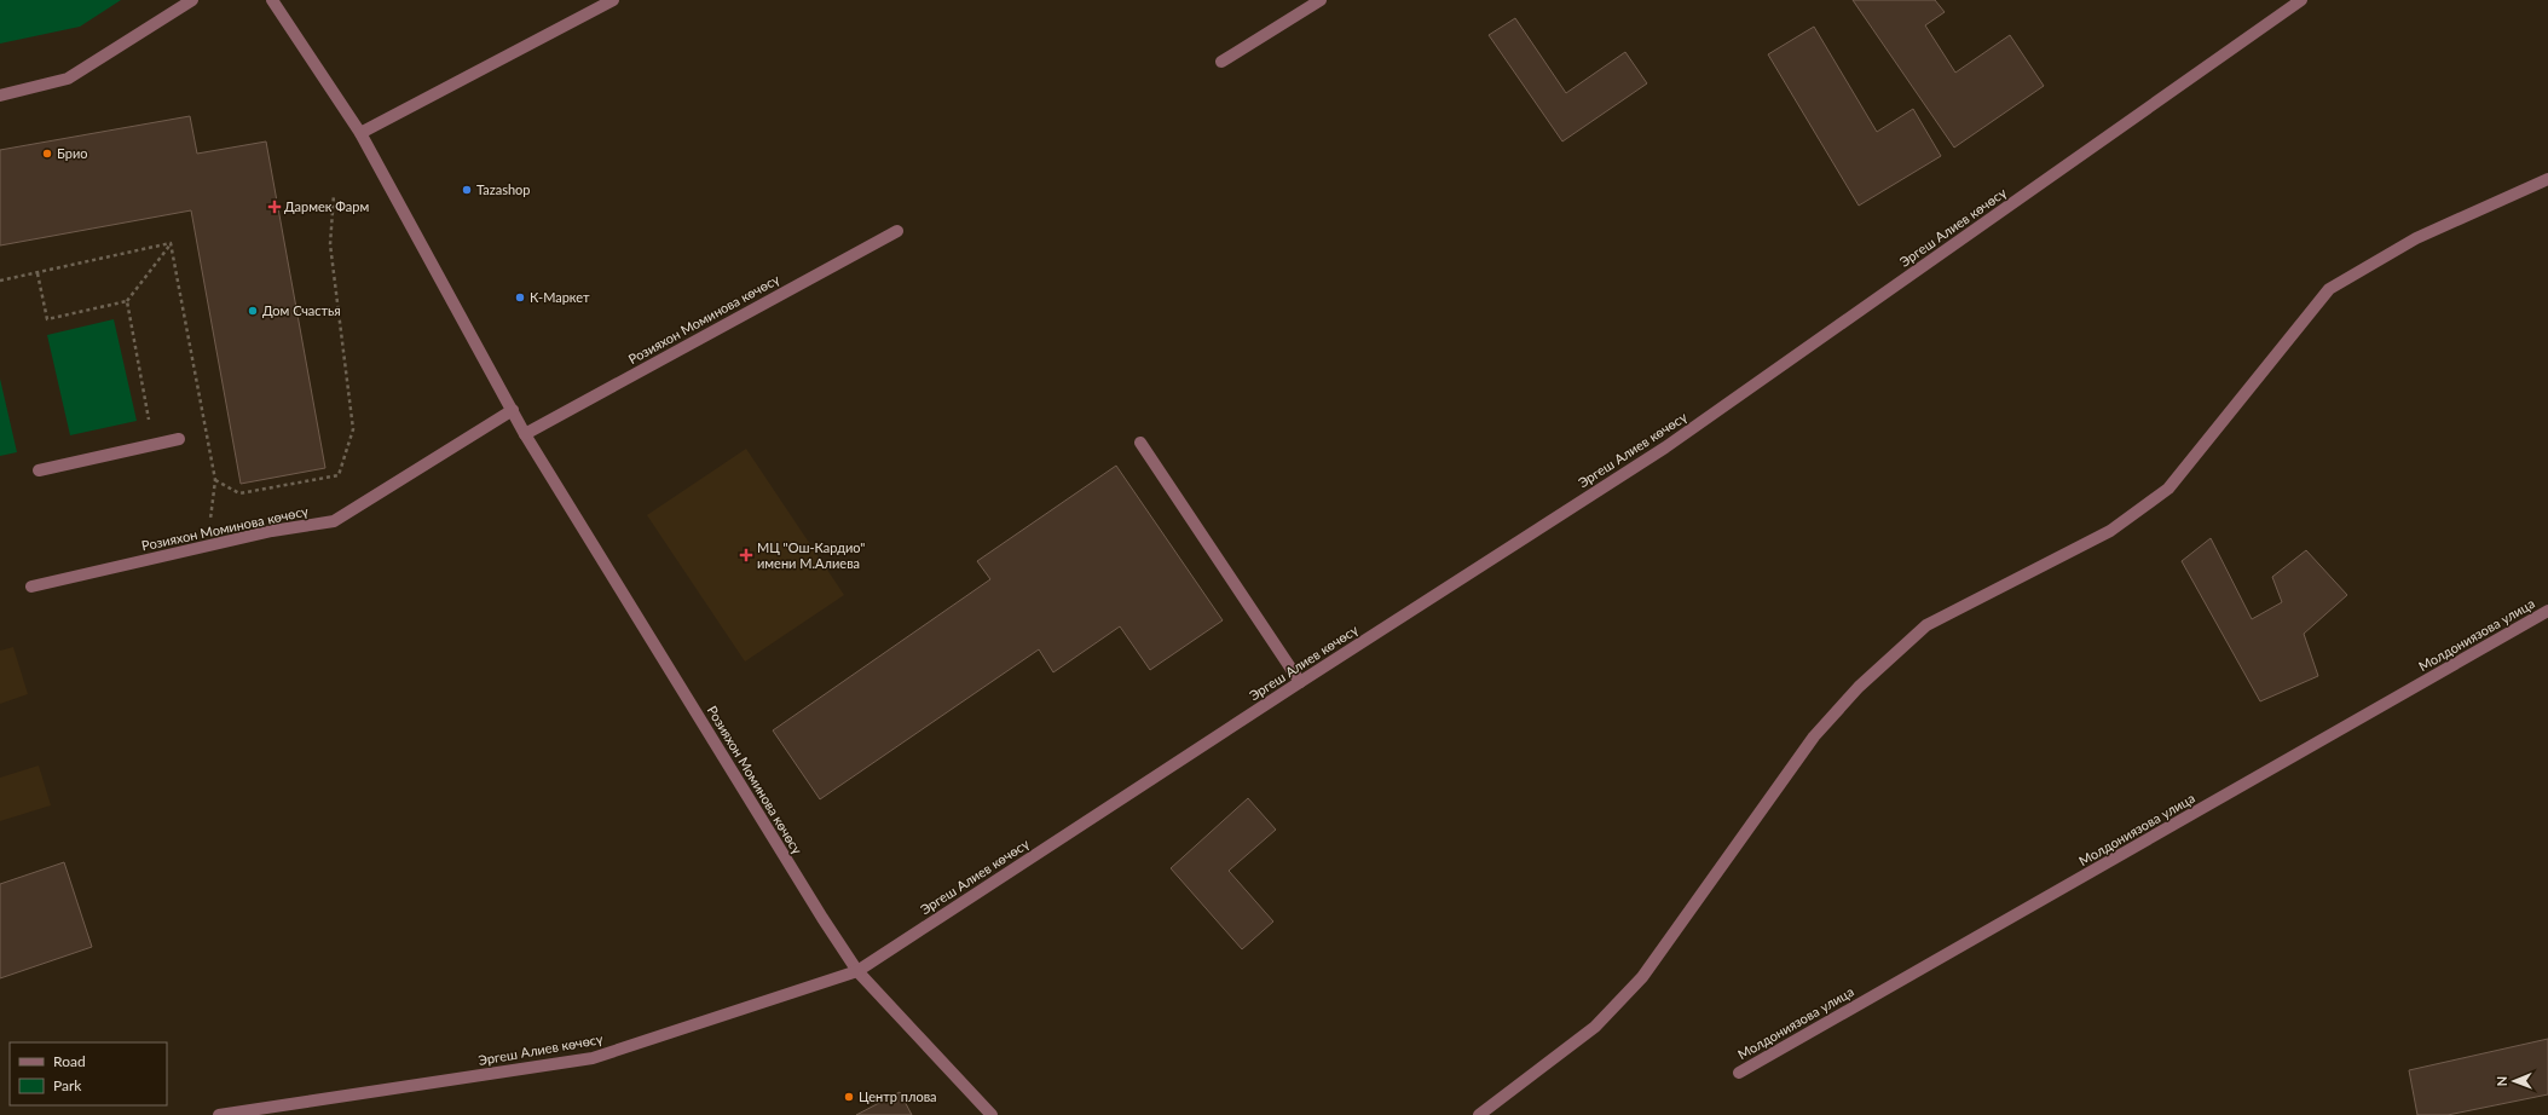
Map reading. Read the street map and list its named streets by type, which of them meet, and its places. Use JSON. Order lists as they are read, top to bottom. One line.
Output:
{"streets":{"street":["Эргеш Алиев көчөсү","Розияхон Моминова көчөсү","Молдониязова улица"]},"crossings":[["Эргеш Алиев көчөсү","Розияхон Моминова көчөсү"]],"places":{"other":["Брио","Tazashop","К-Маркет","Дом Счастья","Центр плова"],"health":["Дармек Фарм","МЦ \"Ош-Кардио\" имени М.Алиева"]},"legend":["Road","Park"],"north":"left"}
